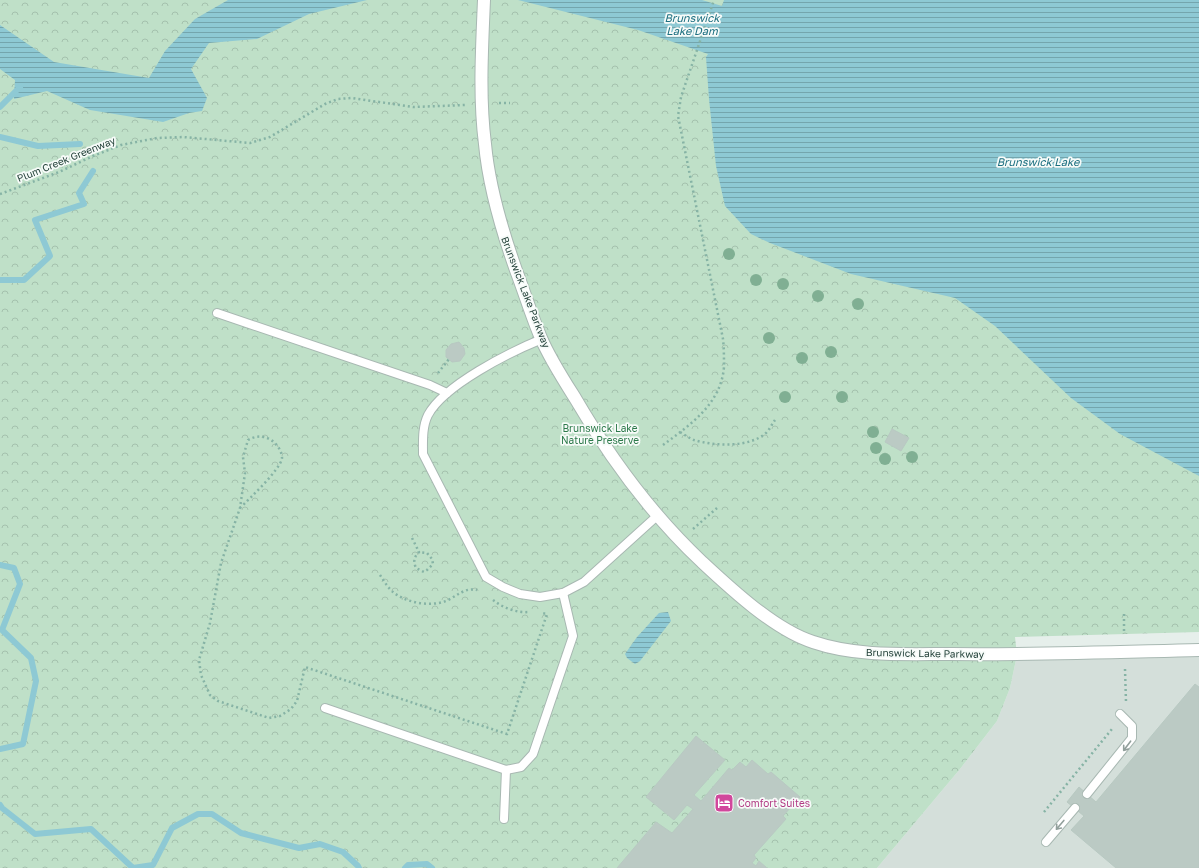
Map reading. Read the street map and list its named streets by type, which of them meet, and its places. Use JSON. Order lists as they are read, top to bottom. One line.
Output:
{"streets":{"street":["Brunswick Lake Parkway"],"path":["Plum Creek Greenway"]},"crossings":[["Plum Creek Greenway","Brunswick Lake Parkway"]],"water":["Brunswick Lake Dam","Brunswick Lake"],"parks":["Brunswick Lake Nature Preserve"],"places":{"hotel":["Comfort Suites"]}}
